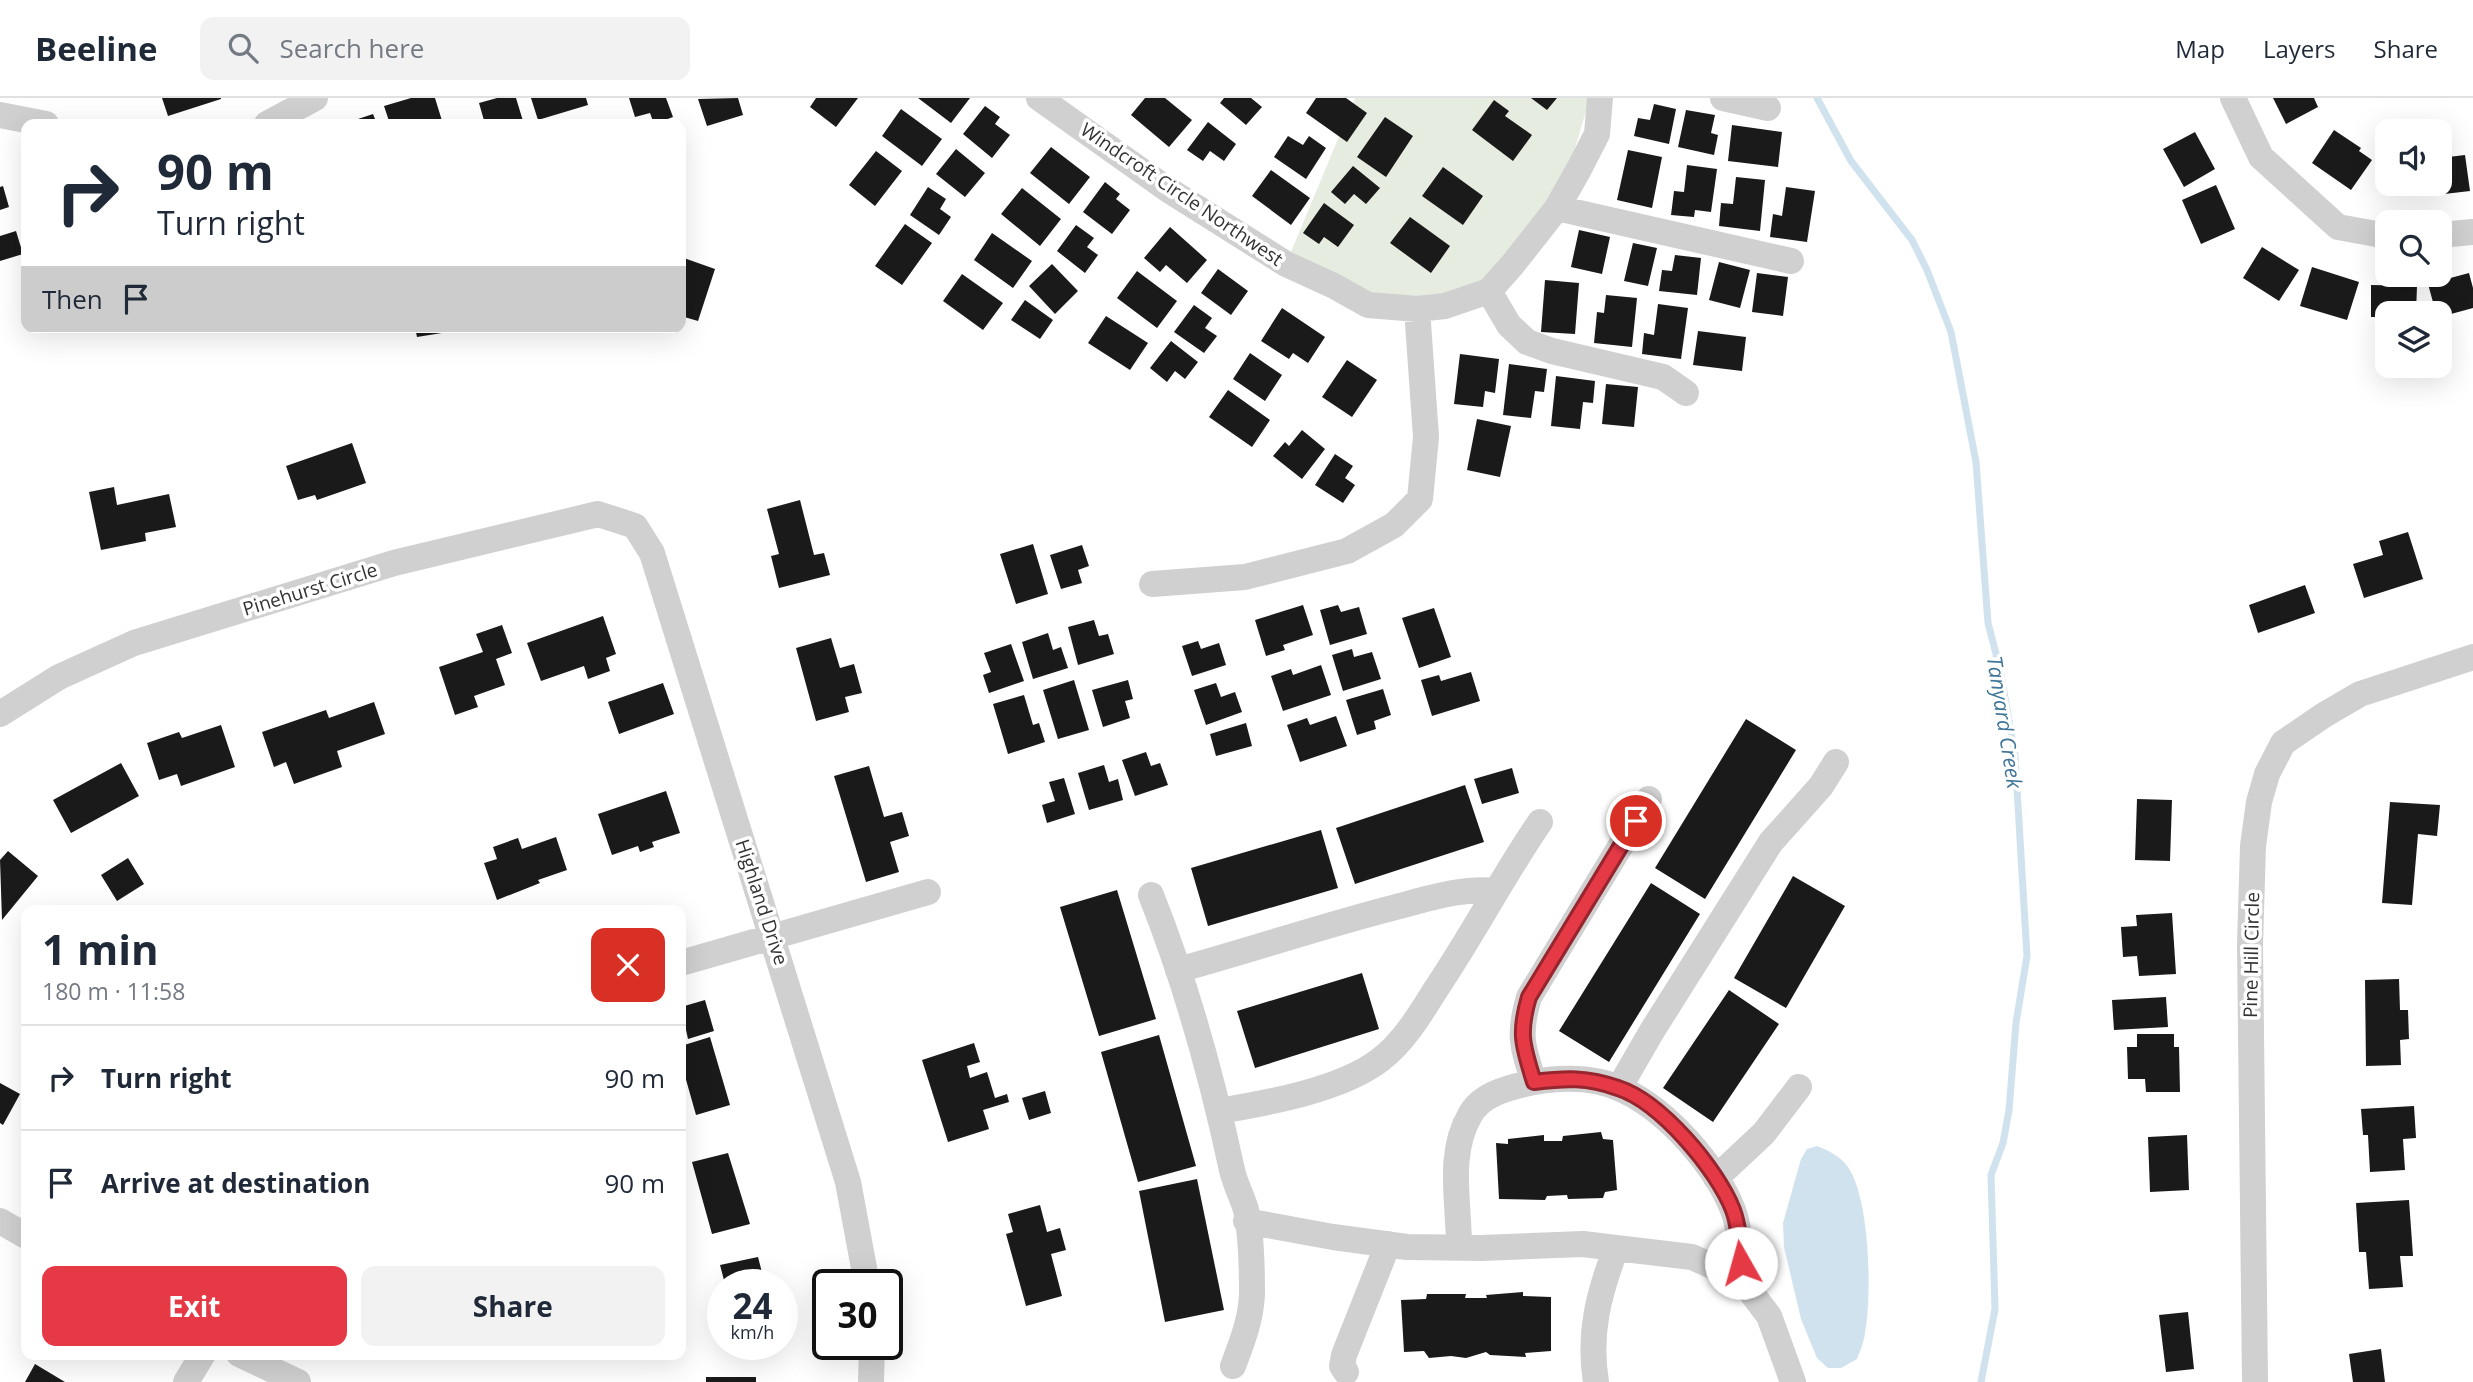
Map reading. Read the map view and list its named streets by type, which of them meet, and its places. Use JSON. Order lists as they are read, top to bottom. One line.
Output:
{"streets":{"street":["Windcroft Circle Northwest","Pinehurst Circle","Highland Drive","Pine Hill Circle"]},"crossings":[["Pinehurst Circle","Highland Drive"]],"water":["Tanyard Creek"],"page":{"header":"Beeline","search":"Search here","nav":["Map","Layers","Share"],"turn":["90 m","Turn right"],"then":"Then","heading":["1 min","180 m · 11:58"],"list":[{"name":"Turn right","value":"90 m"},{"name":"Arrive at destination","value":"90 m"}],"buttons":["Exit","Share"],"speed":"24 km/h","limit":"30"}}
